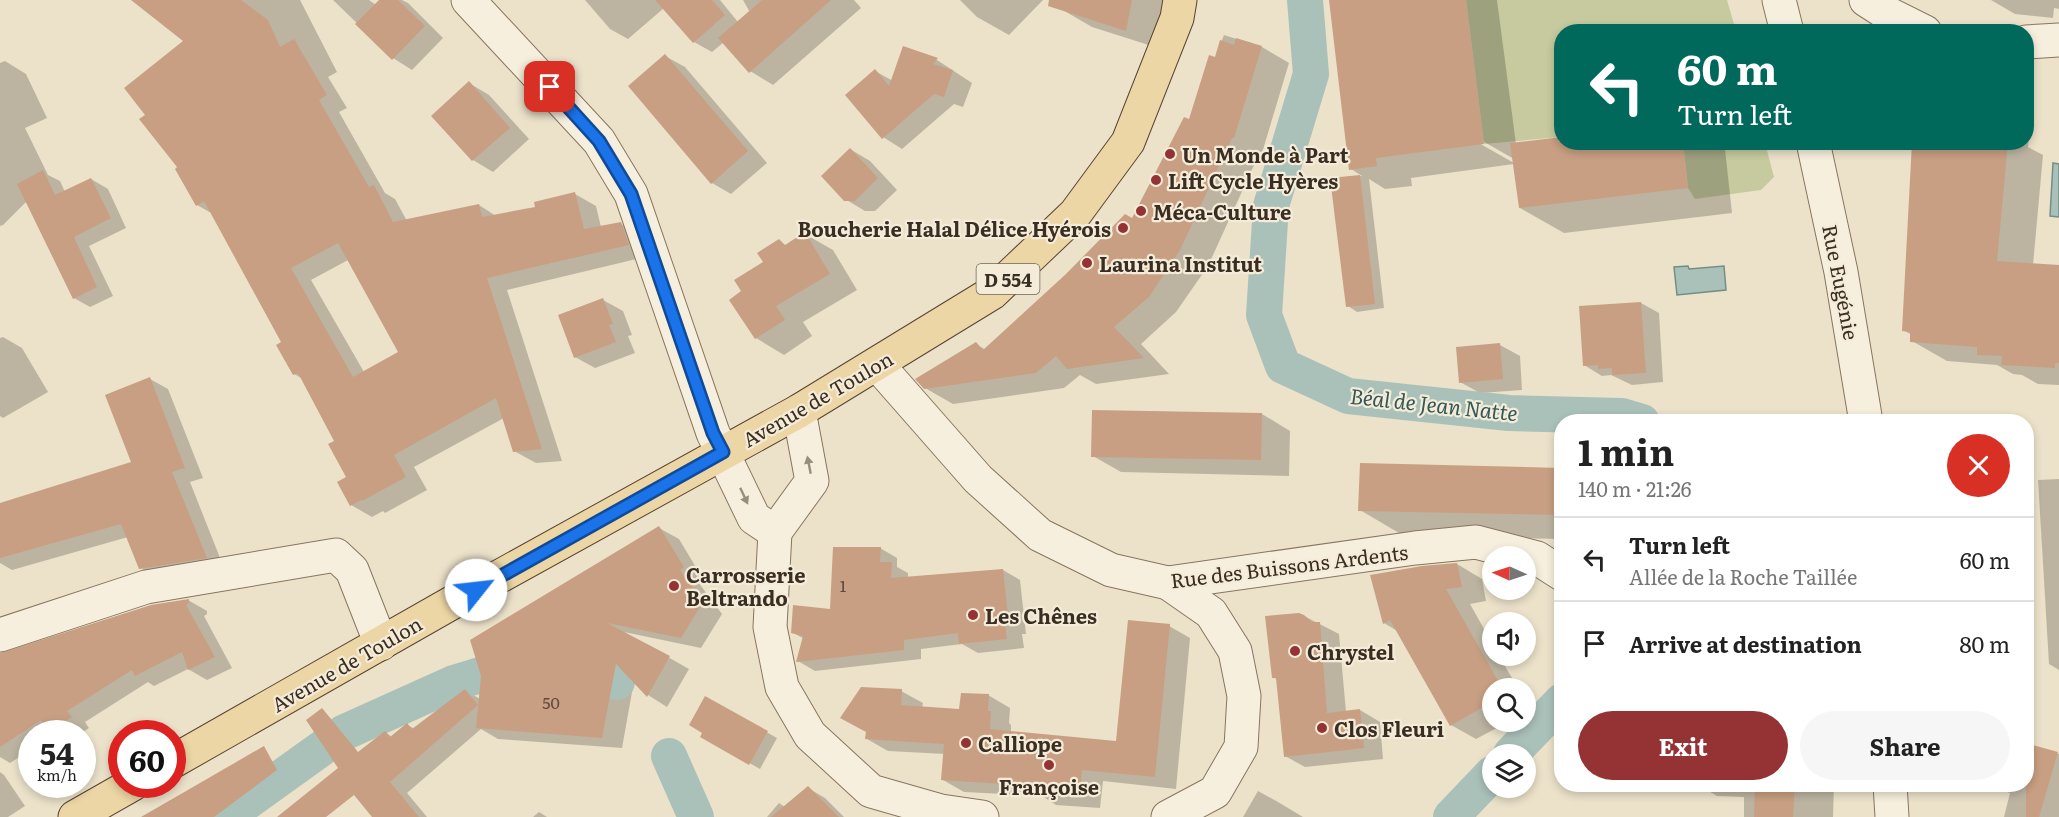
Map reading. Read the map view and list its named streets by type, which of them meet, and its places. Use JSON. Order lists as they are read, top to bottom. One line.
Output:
{"streets":{"main road":["D 554","Avenue de Toulon"],"street":["Rue Eugénie","Rue des Buissons Ardents"]},"crossings":[["Avenue de Toulon","Rue des Buissons Ardents"]],"water":["Béal de Jean Natte"],"places":["Un Monde à Part","Lift Cycle Hyères","Méca-Culture","Boucherie Halal Délice Hyérois","Laurina Institut","Carrosserie Beltrando","Les Chênes","Chrystel","Clos Fleuri","Calliope","Françoise"],"house_numbers":["1","50"],"north":"left","page":{"turn":["60 m","Turn left"],"heading":["1 min","140 m · 21:26"],"list":[{"name":"Turn left","note":"Allée de la Roche Taillée","value":"60 m"},{"name":"Arrive at destination","value":"80 m"}],"buttons":["Exit","Share"],"speed":"54 km/h","limit":"60"}}
